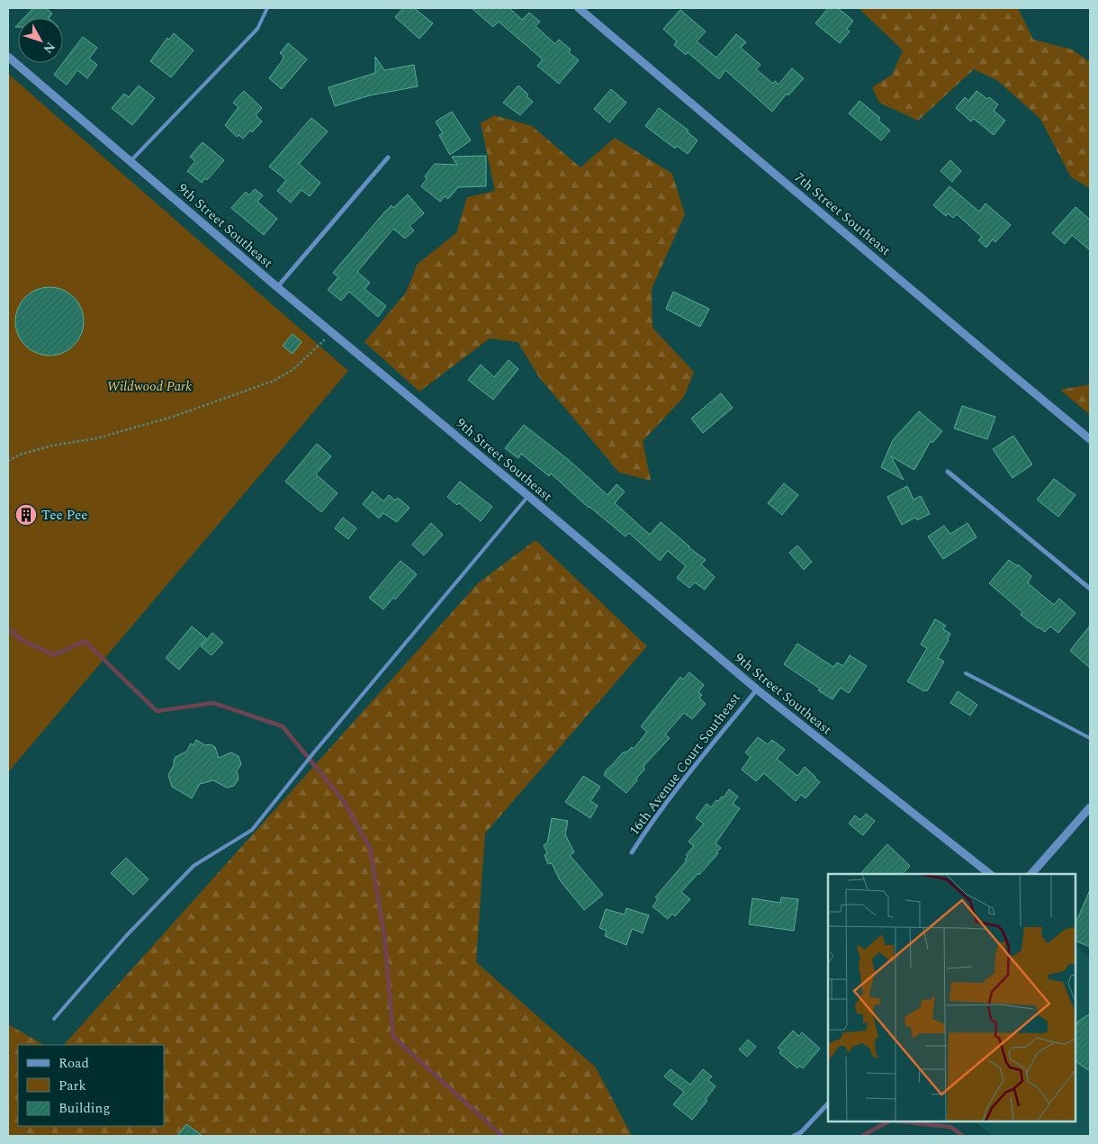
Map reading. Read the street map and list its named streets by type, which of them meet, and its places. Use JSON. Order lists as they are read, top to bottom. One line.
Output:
{"streets":{"street":["7th Street Southeast","9th Street Southeast","16th Avenue Court Southeast"]},"crossings":[["9th Street Southeast","16th Avenue Court Southeast"]],"parks":["Wildwood Park"],"places":{"building":["Tee Pee"]},"legend":["Road","Park","Building"],"north":"bottom right"}
